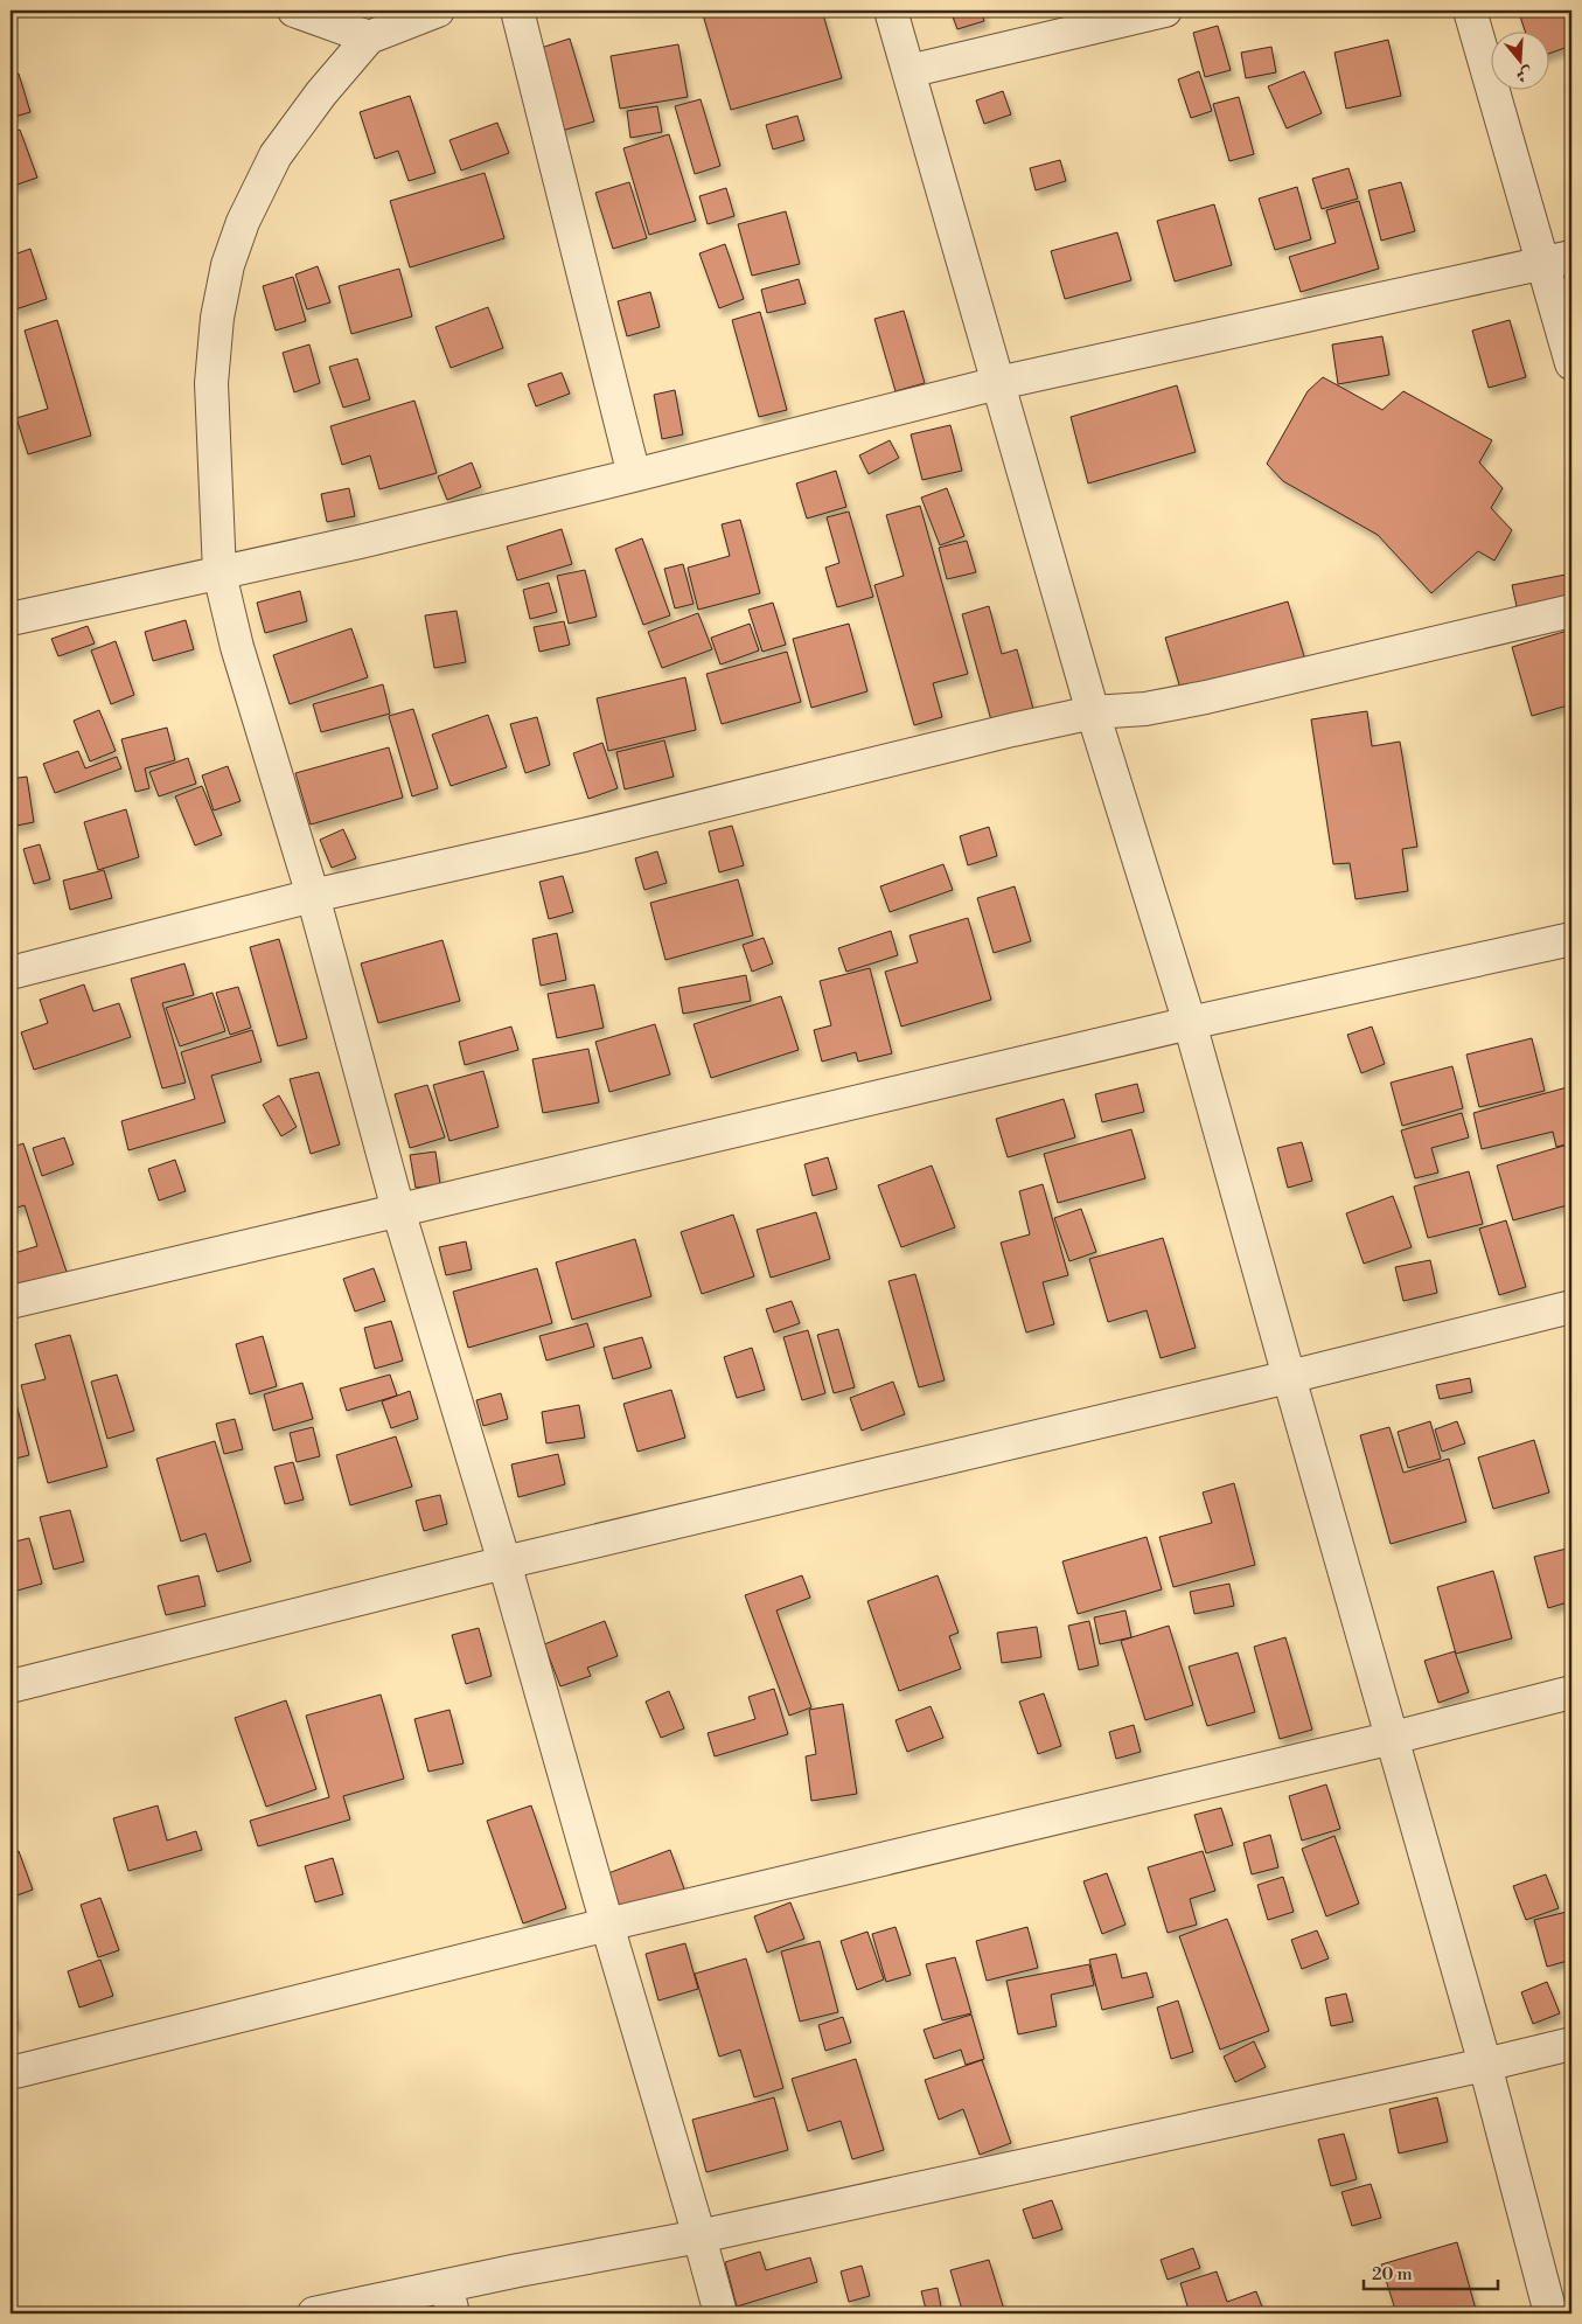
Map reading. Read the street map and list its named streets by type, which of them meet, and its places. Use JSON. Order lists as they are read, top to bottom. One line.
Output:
{"scale_bar":"20 m","north":"bottom"}
